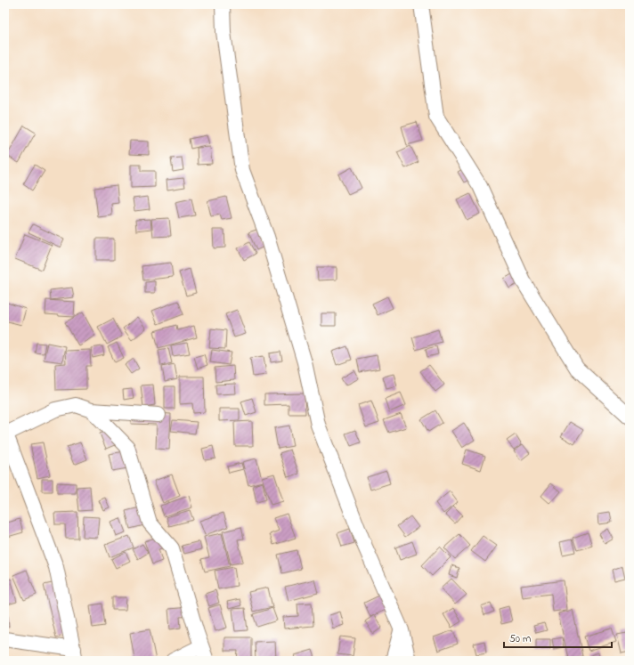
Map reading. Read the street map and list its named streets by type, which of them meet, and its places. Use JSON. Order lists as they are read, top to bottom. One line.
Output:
{"scale_bar":"50 m"}
